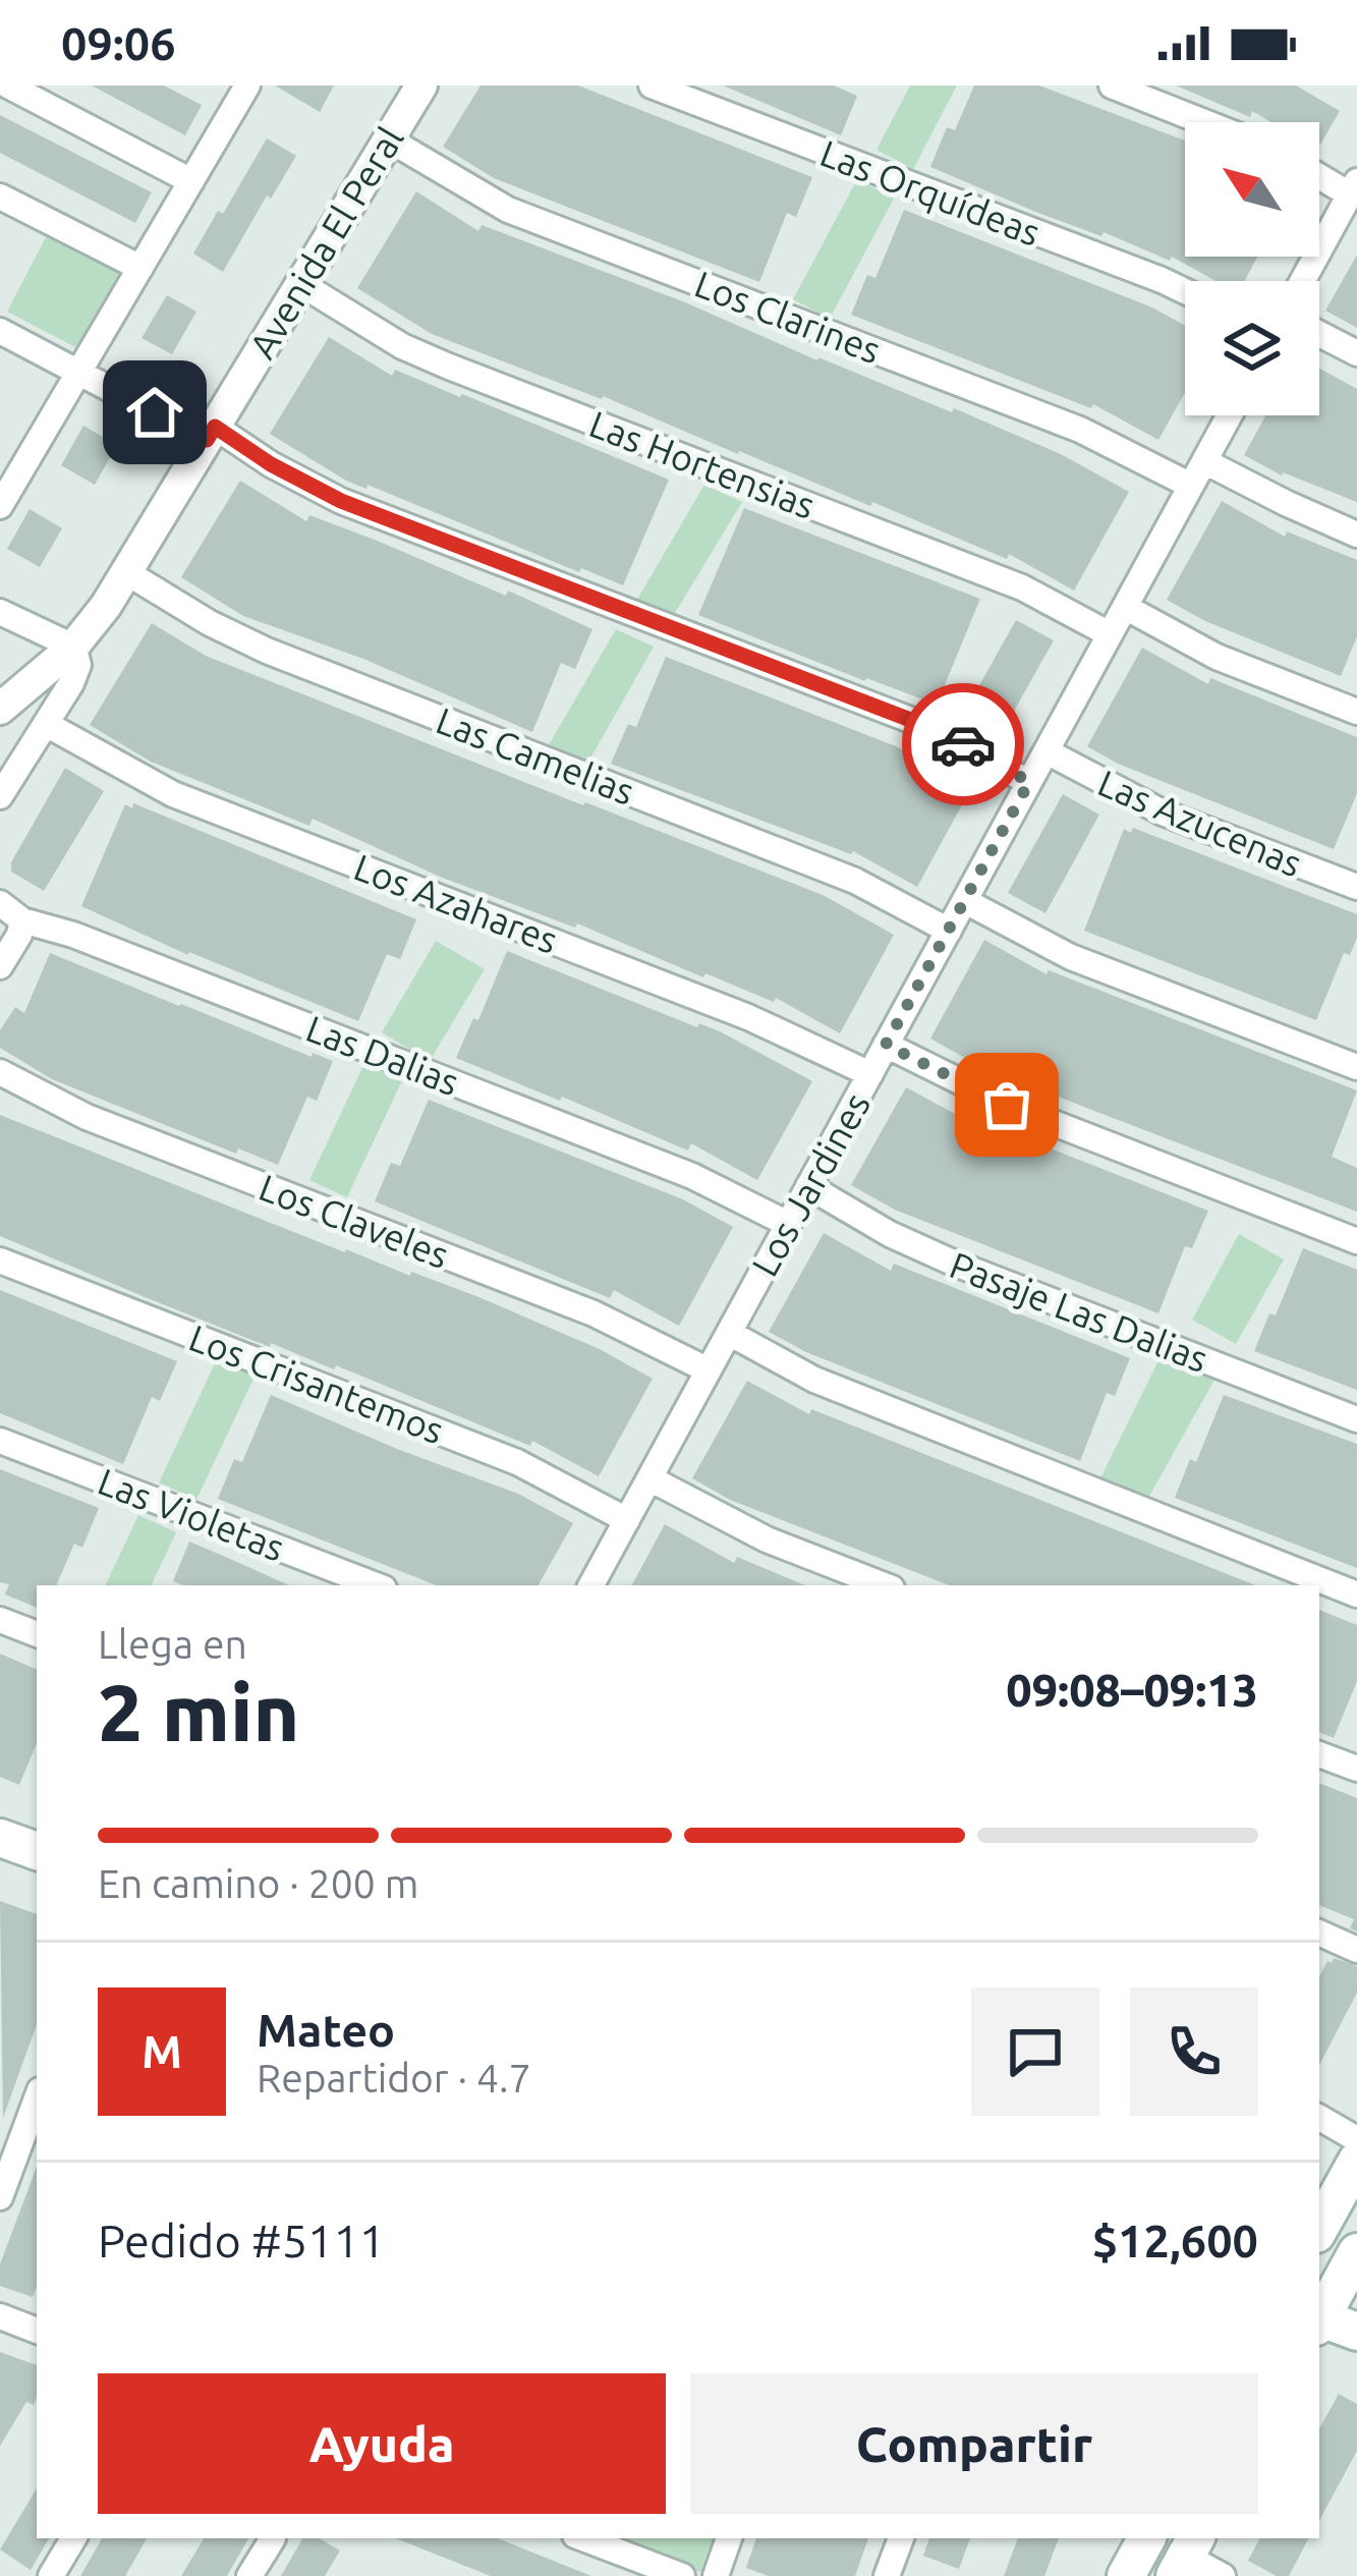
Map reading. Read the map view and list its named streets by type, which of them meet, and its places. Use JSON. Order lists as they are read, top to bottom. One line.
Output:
{"streets":{"street":["Las Orquídeas","Avenida El Peral","Los Clarines","Las Hortensias","Las Camelias","Las Azucenas","Los Azahares","Las Dalias","Los Jardines","Los Claveles","Pasaje Las Dalias","Los Crisantemos","Las Violetas"]},"crossings":[["Avenida El Peral","Los Clarines"],["Avenida El Peral","Las Hortensias"],["Avenida El Peral","Las Camelias"],["Avenida El Peral","Los Azahares"],["Los Clarines","Los Jardines"],["Las Hortensias","Los Jardines"],["Las Camelias","Los Jardines"],["Las Azucenas","Los Jardines"],["Los Azahares","Los Jardines"],["Las Dalias","Los Jardines"],["Los Jardines","Los Claveles"],["Los Jardines","Pasaje Las Dalias"],["Los Jardines","Los Crisantemos"]],"north":"top left","page":{"status":"09:06","heading":["2 min","Llega en","09:08–09:13"],"panel":["Mateo","Repartidor · 4.7","Pedido #5111","$12,600"],"bar":"En camino · 200 m","round":"M","buttons":["Ayuda","Compartir"]}}
